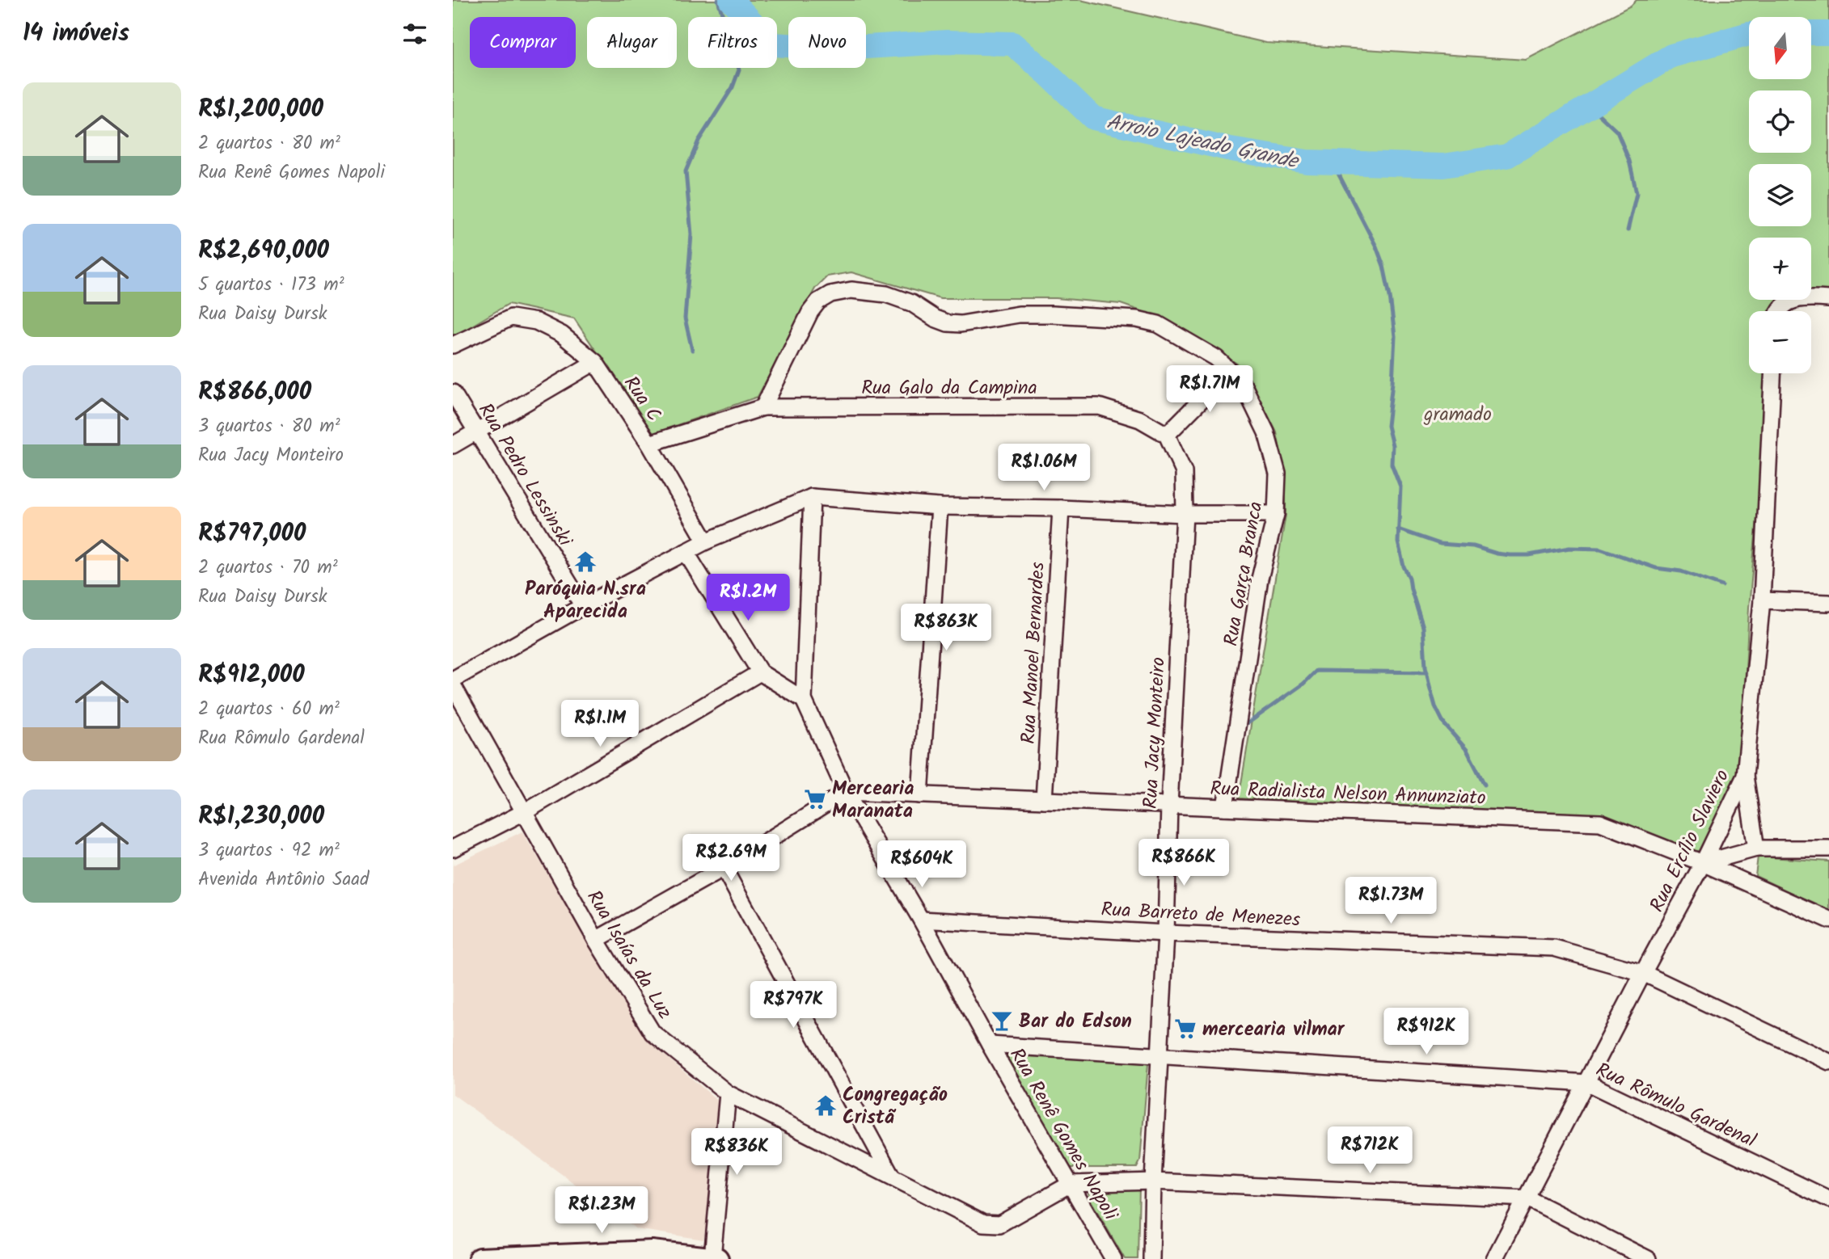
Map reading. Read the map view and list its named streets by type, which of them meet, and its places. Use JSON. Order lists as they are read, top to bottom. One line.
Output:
{"streets":{"street":["Rua Galo da Campina","Rua C","Rua Pedro Lessinski","Rua Garça Branca","Rua Manoel Bernardes","Rua Jacy Monteiro","Rua Radialista Nelson Annunziato","Rua Ercílio Slaviero","Rua Barreto de Menezes","Rua Isaías da Luz","Rua Rômulo Gardenal","Rua Renê Gomes Napoli"]},"crossings":[["Rua Galo da Campina","Rua C"],["Rua Galo da Campina","Rua Garça Branca"],["Rua Garça Branca","Rua Radialista Nelson Annunziato"],["Rua Manoel Bernardes","Rua Radialista Nelson Annunziato"],["Rua Jacy Monteiro","Rua Radialista Nelson Annunziato"],["Rua Jacy Monteiro","Rua Barreto de Menezes"],["Rua Jacy Monteiro","Rua Rômulo Gardenal"],["Rua Radialista Nelson Annunziato","Rua Ercílio Slaviero"],["Rua Radialista Nelson Annunziato","Rua Renê Gomes Napoli"],["Rua Ercílio Slaviero","Rua Barreto de Menezes"],["Rua Ercílio Slaviero","Rua Rômulo Gardenal"],["Rua Barreto de Menezes","Rua Renê Gomes Napoli"],["Rua Isaías da Luz","Rua Renê Gomes Napoli"],["Rua Rômulo Gardenal","Rua Renê Gomes Napoli"]],"water":["Arroio Lajeado Grande"],"parks":["gramado"],"places":{"temple":["Paróquia N.sra Aparecida","Congregação Cristã"],"supermarket":["Mercearia Maranata","mercearia vilmar"],"bar":["Bar do Edson"]},"north":"bottom","page":{"heading":"14 imóveis","map_buttons":["+","−"],"chip":["Comprar","Alugar","Filtros","Novo"],"list":[{"name":"R$1,200,000","note":"2 quartos · 80 m² · Rua Renê Gomes Napoli"},{"name":"R$2,690,000","note":"5 quartos · 173 m² · Rua Daisy Dursk"},{"name":"R$866,000","note":"3 quartos · 80 m² · Rua Jacy Monteiro"},{"name":"R$797,000","note":"2 quartos · 70 m² · Rua Daisy Dursk"},{"name":"R$912,000","note":"2 quartos · 60 m² · Rua Rômulo Gardenal"},{"name":"R$1,230,000","note":"3 quartos · 92 m² · Avenida Antônio Saad"}],"price":["R$1.71M","R$1.06M","R$1.2M","R$863K","R$1.1M","R$2.69M","R$866K","R$604K","R$1.73M","R$797K","R$912K","R$712K","R$836K","R$1.23M"]}}
